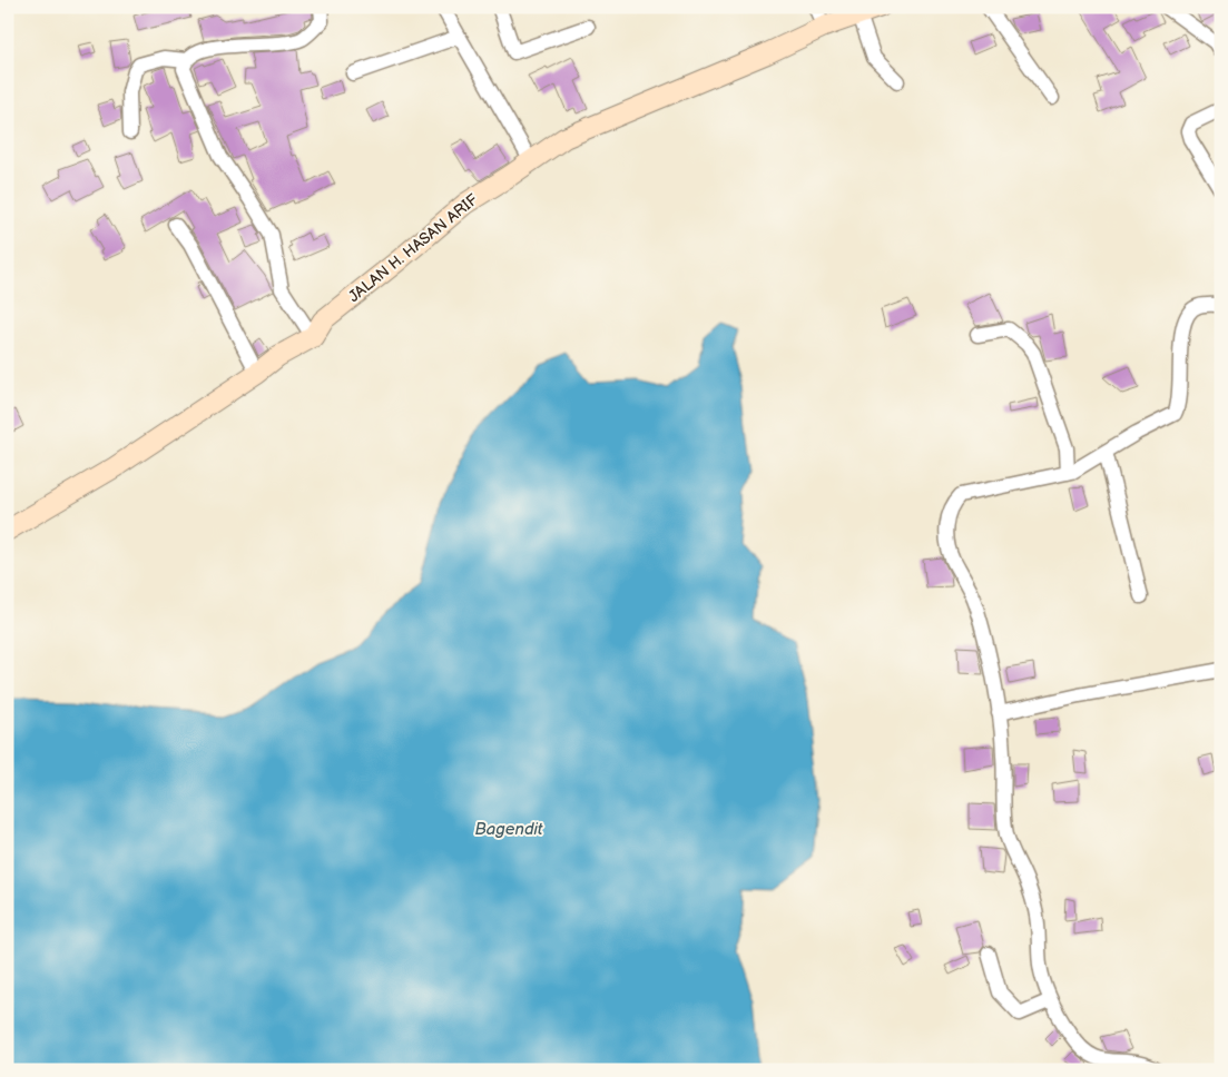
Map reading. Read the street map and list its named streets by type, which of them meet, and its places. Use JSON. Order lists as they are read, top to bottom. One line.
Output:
{"streets":{"main road":["JALAN H. HASAN ARIF"]},"water":["Bagendit"]}
